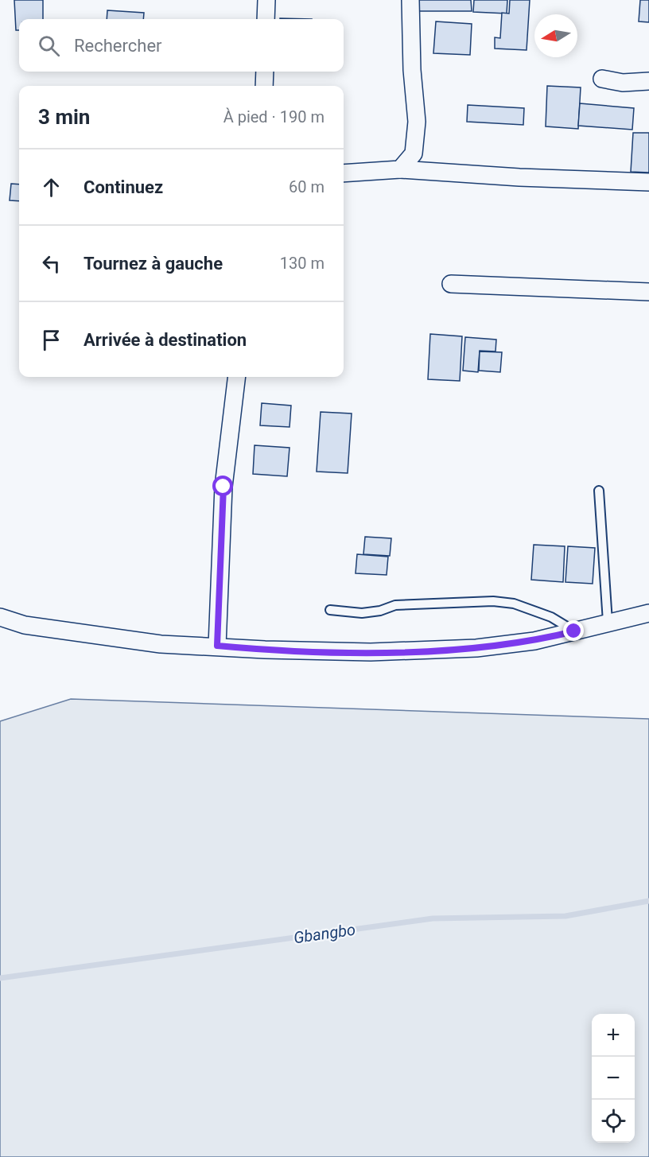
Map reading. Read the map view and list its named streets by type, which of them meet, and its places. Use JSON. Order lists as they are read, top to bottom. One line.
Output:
{"water":["Gbangbo"],"north":"left","page":{"search":"Rechercher","heading":["3 min","À pied · 190 m"],"list":[["Continuez","60 m"],["Tournez à gauche","130 m"],"Arrivée à destination"],"map_buttons":["+","−"]}}
